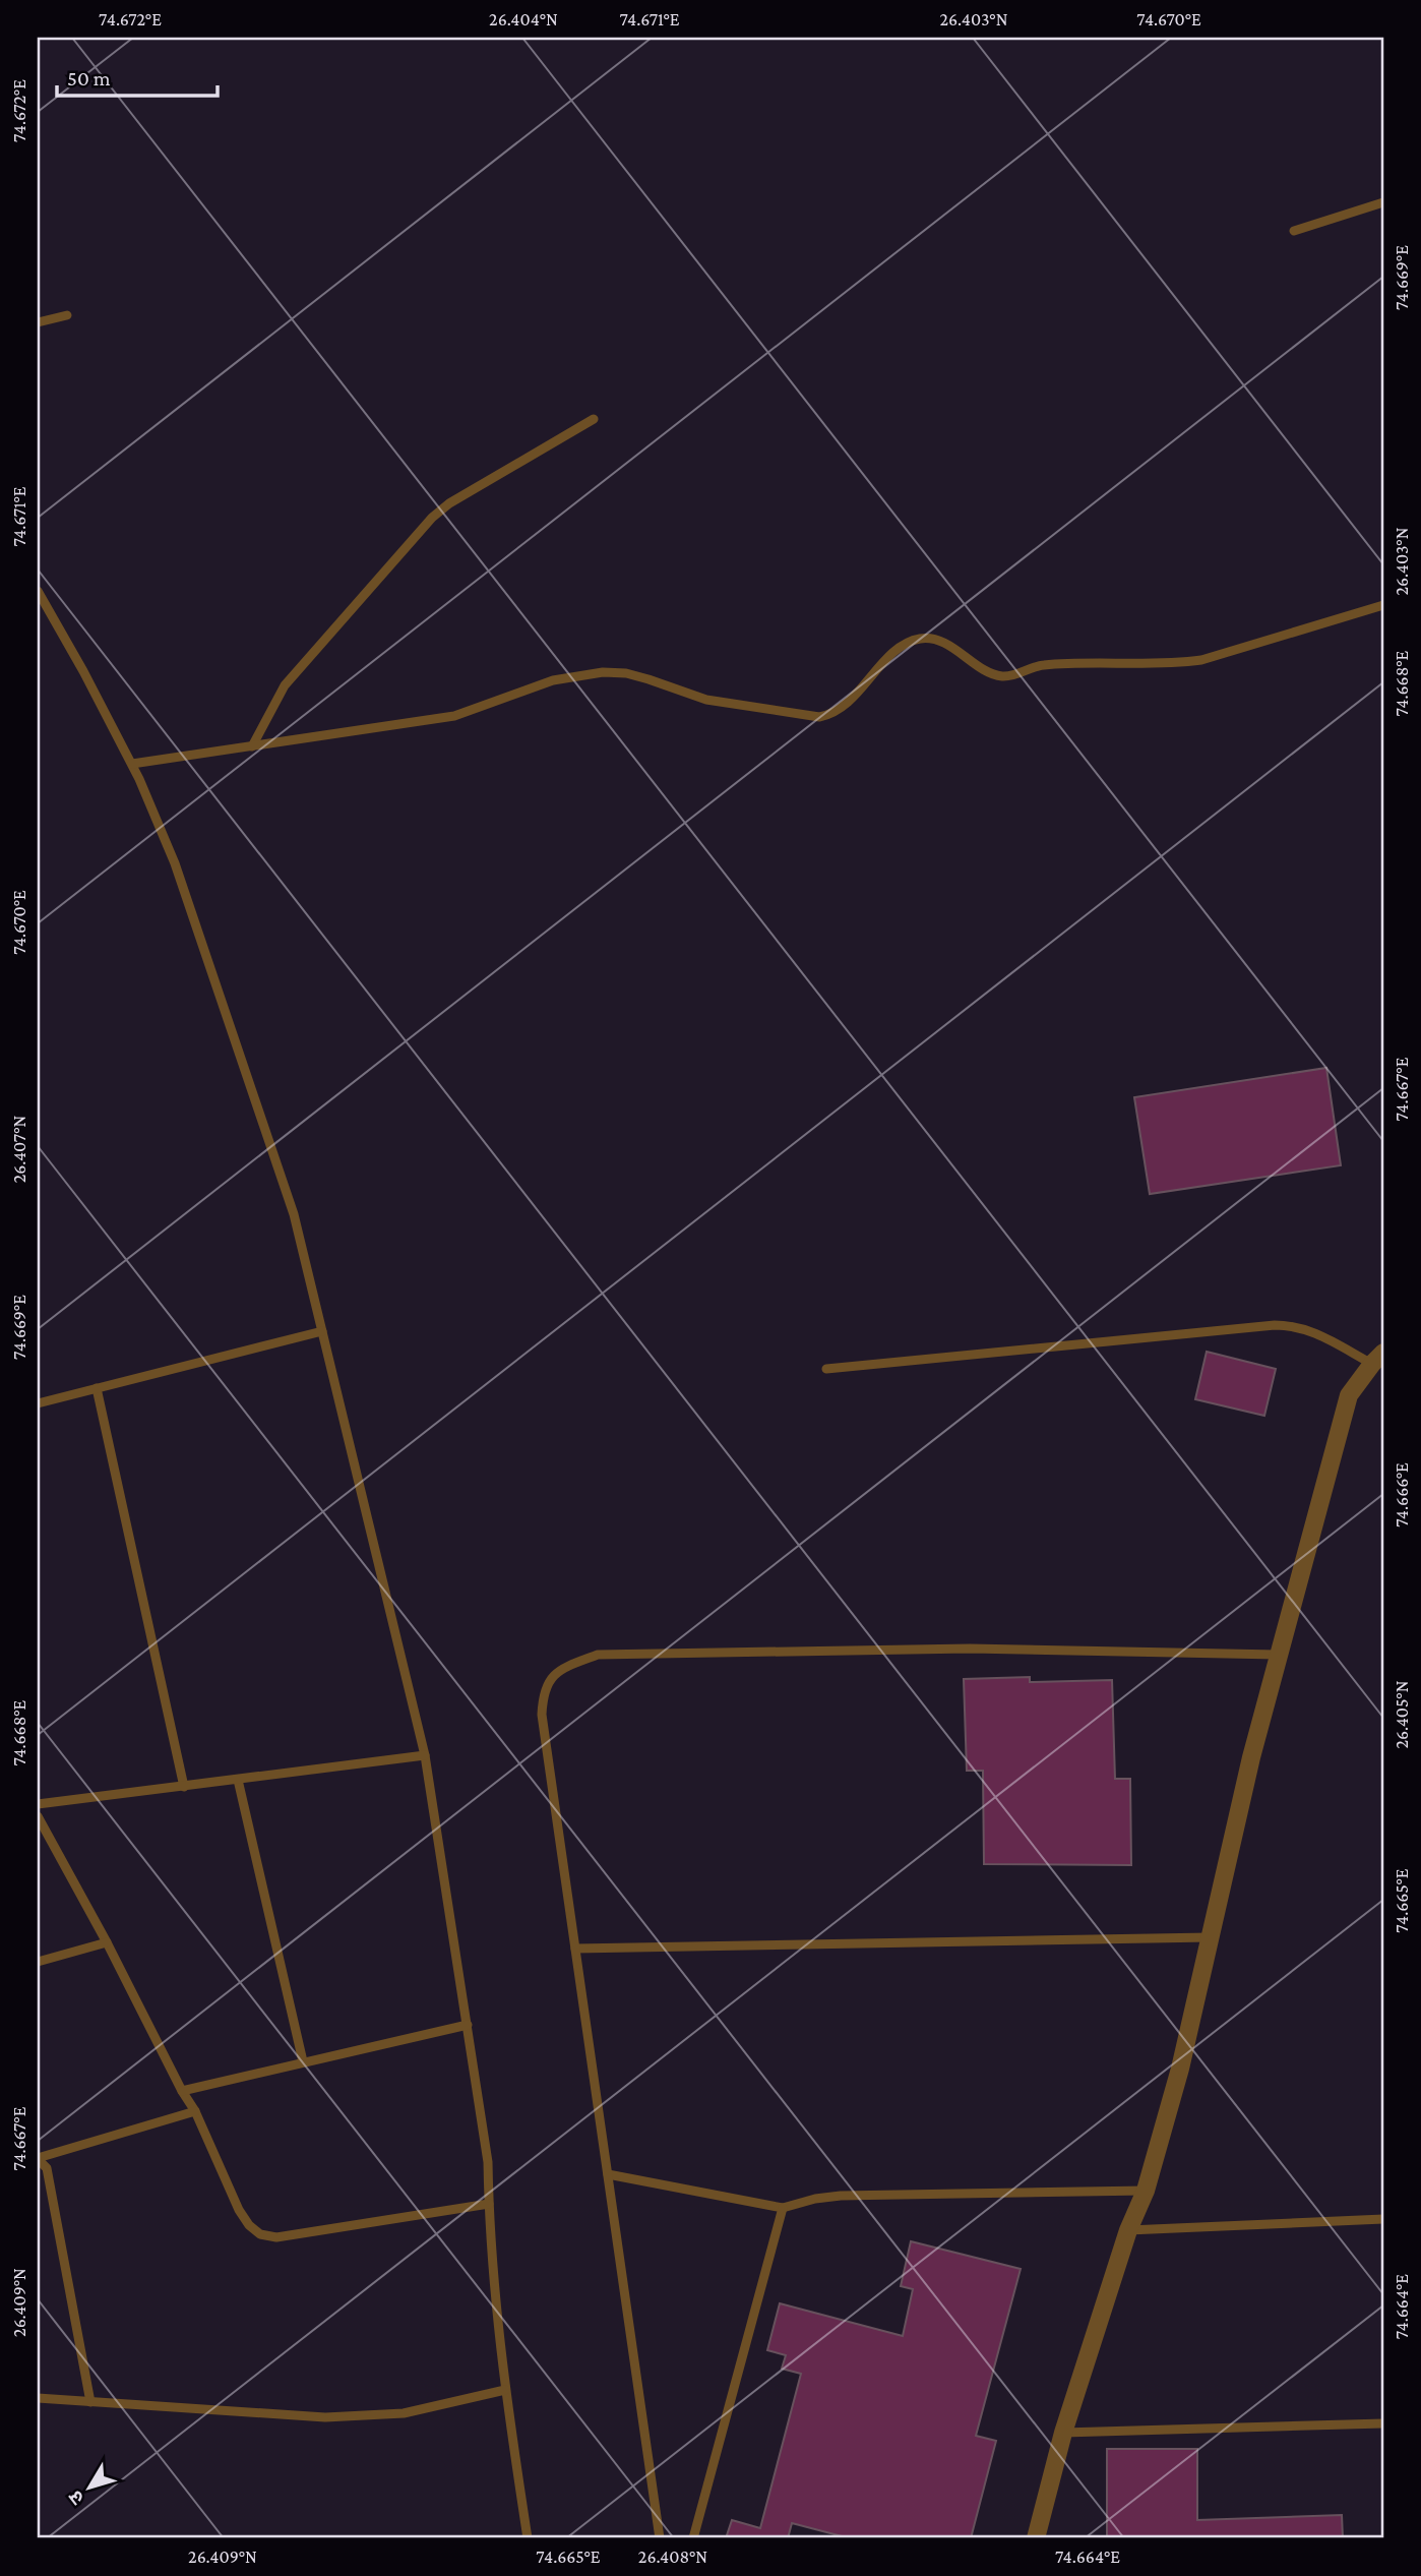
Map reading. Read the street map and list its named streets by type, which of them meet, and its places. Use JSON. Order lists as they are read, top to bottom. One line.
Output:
{"scale_bar":"50 m","north":"bottom left","coordinates":["74.672°E","26.404°N","74.671°E","26.403°N","74.670°E","74.669°E","74.668°E","74.667°E","26.407°N","74.666°E","26.405°N","74.665°E","26.409°N","74.664°E","26.408°N"]}
